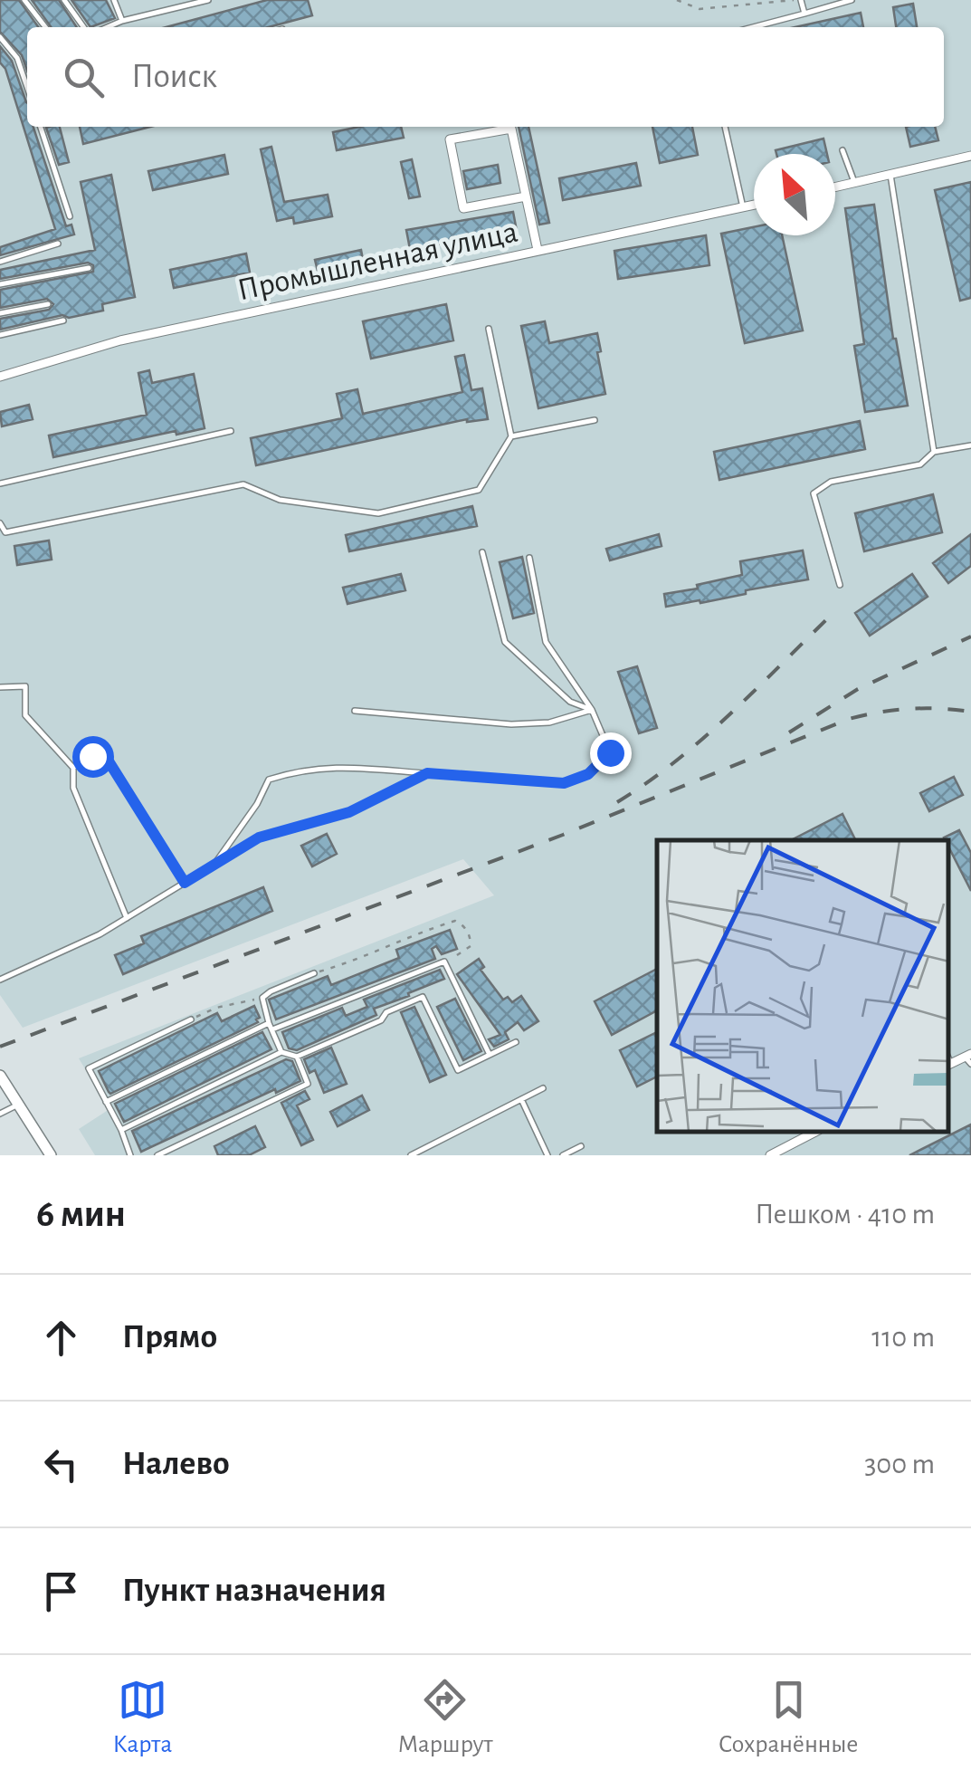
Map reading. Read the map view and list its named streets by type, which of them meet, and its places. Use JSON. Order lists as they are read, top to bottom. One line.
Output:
{"streets":{"street":["Промышленная улица"]},"north":"top left","page":{"search":"Поиск","heading":["6 мин","Пешком · 410 m"],"list":[["Прямо","110 m"],["Налево","300 m"],"Пункт назначения"],"nav":["Карта","Маршрут","Сохранённые"]}}
